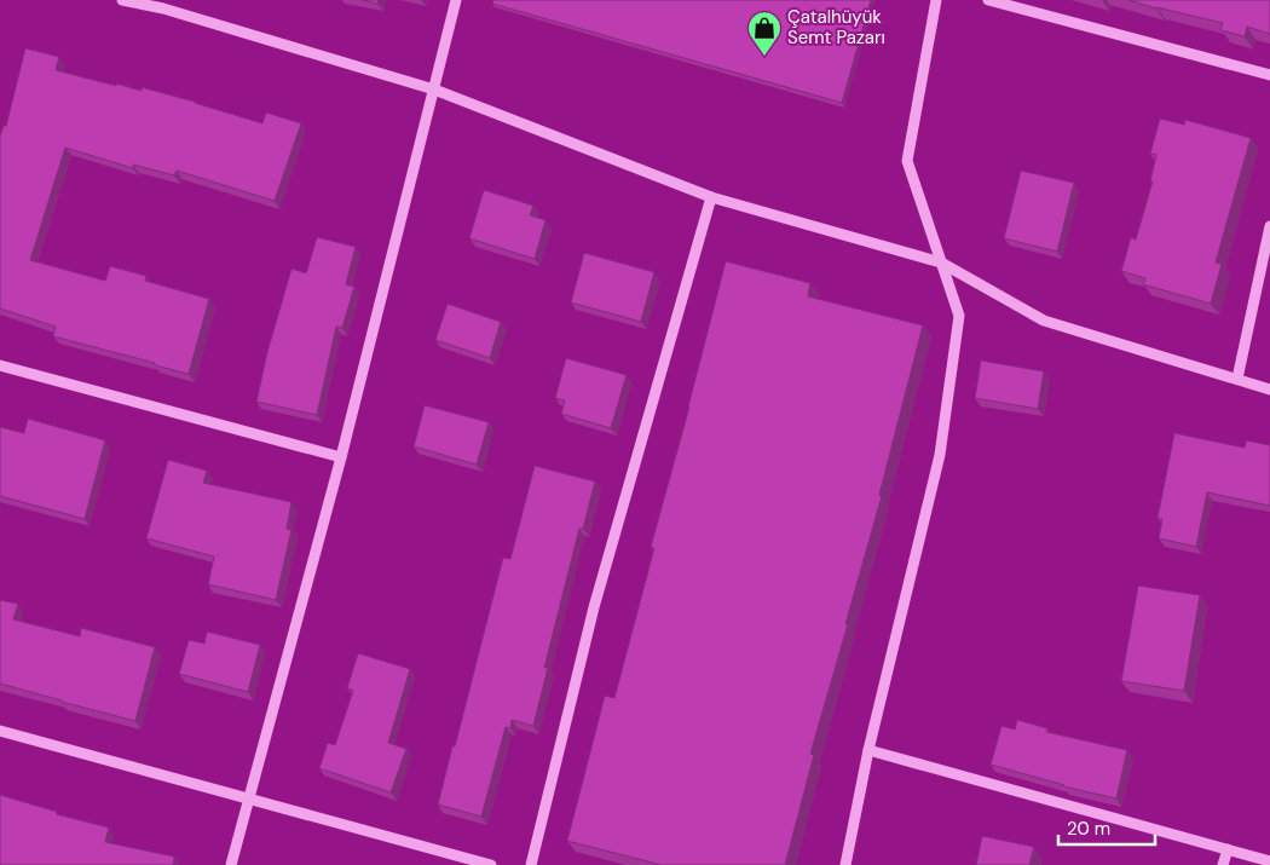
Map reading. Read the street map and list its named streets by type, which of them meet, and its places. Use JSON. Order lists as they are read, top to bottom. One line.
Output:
{"places":{"shop":["Çatalhüyük Semt Pazarı"]},"scale_bar":"20 m"}
